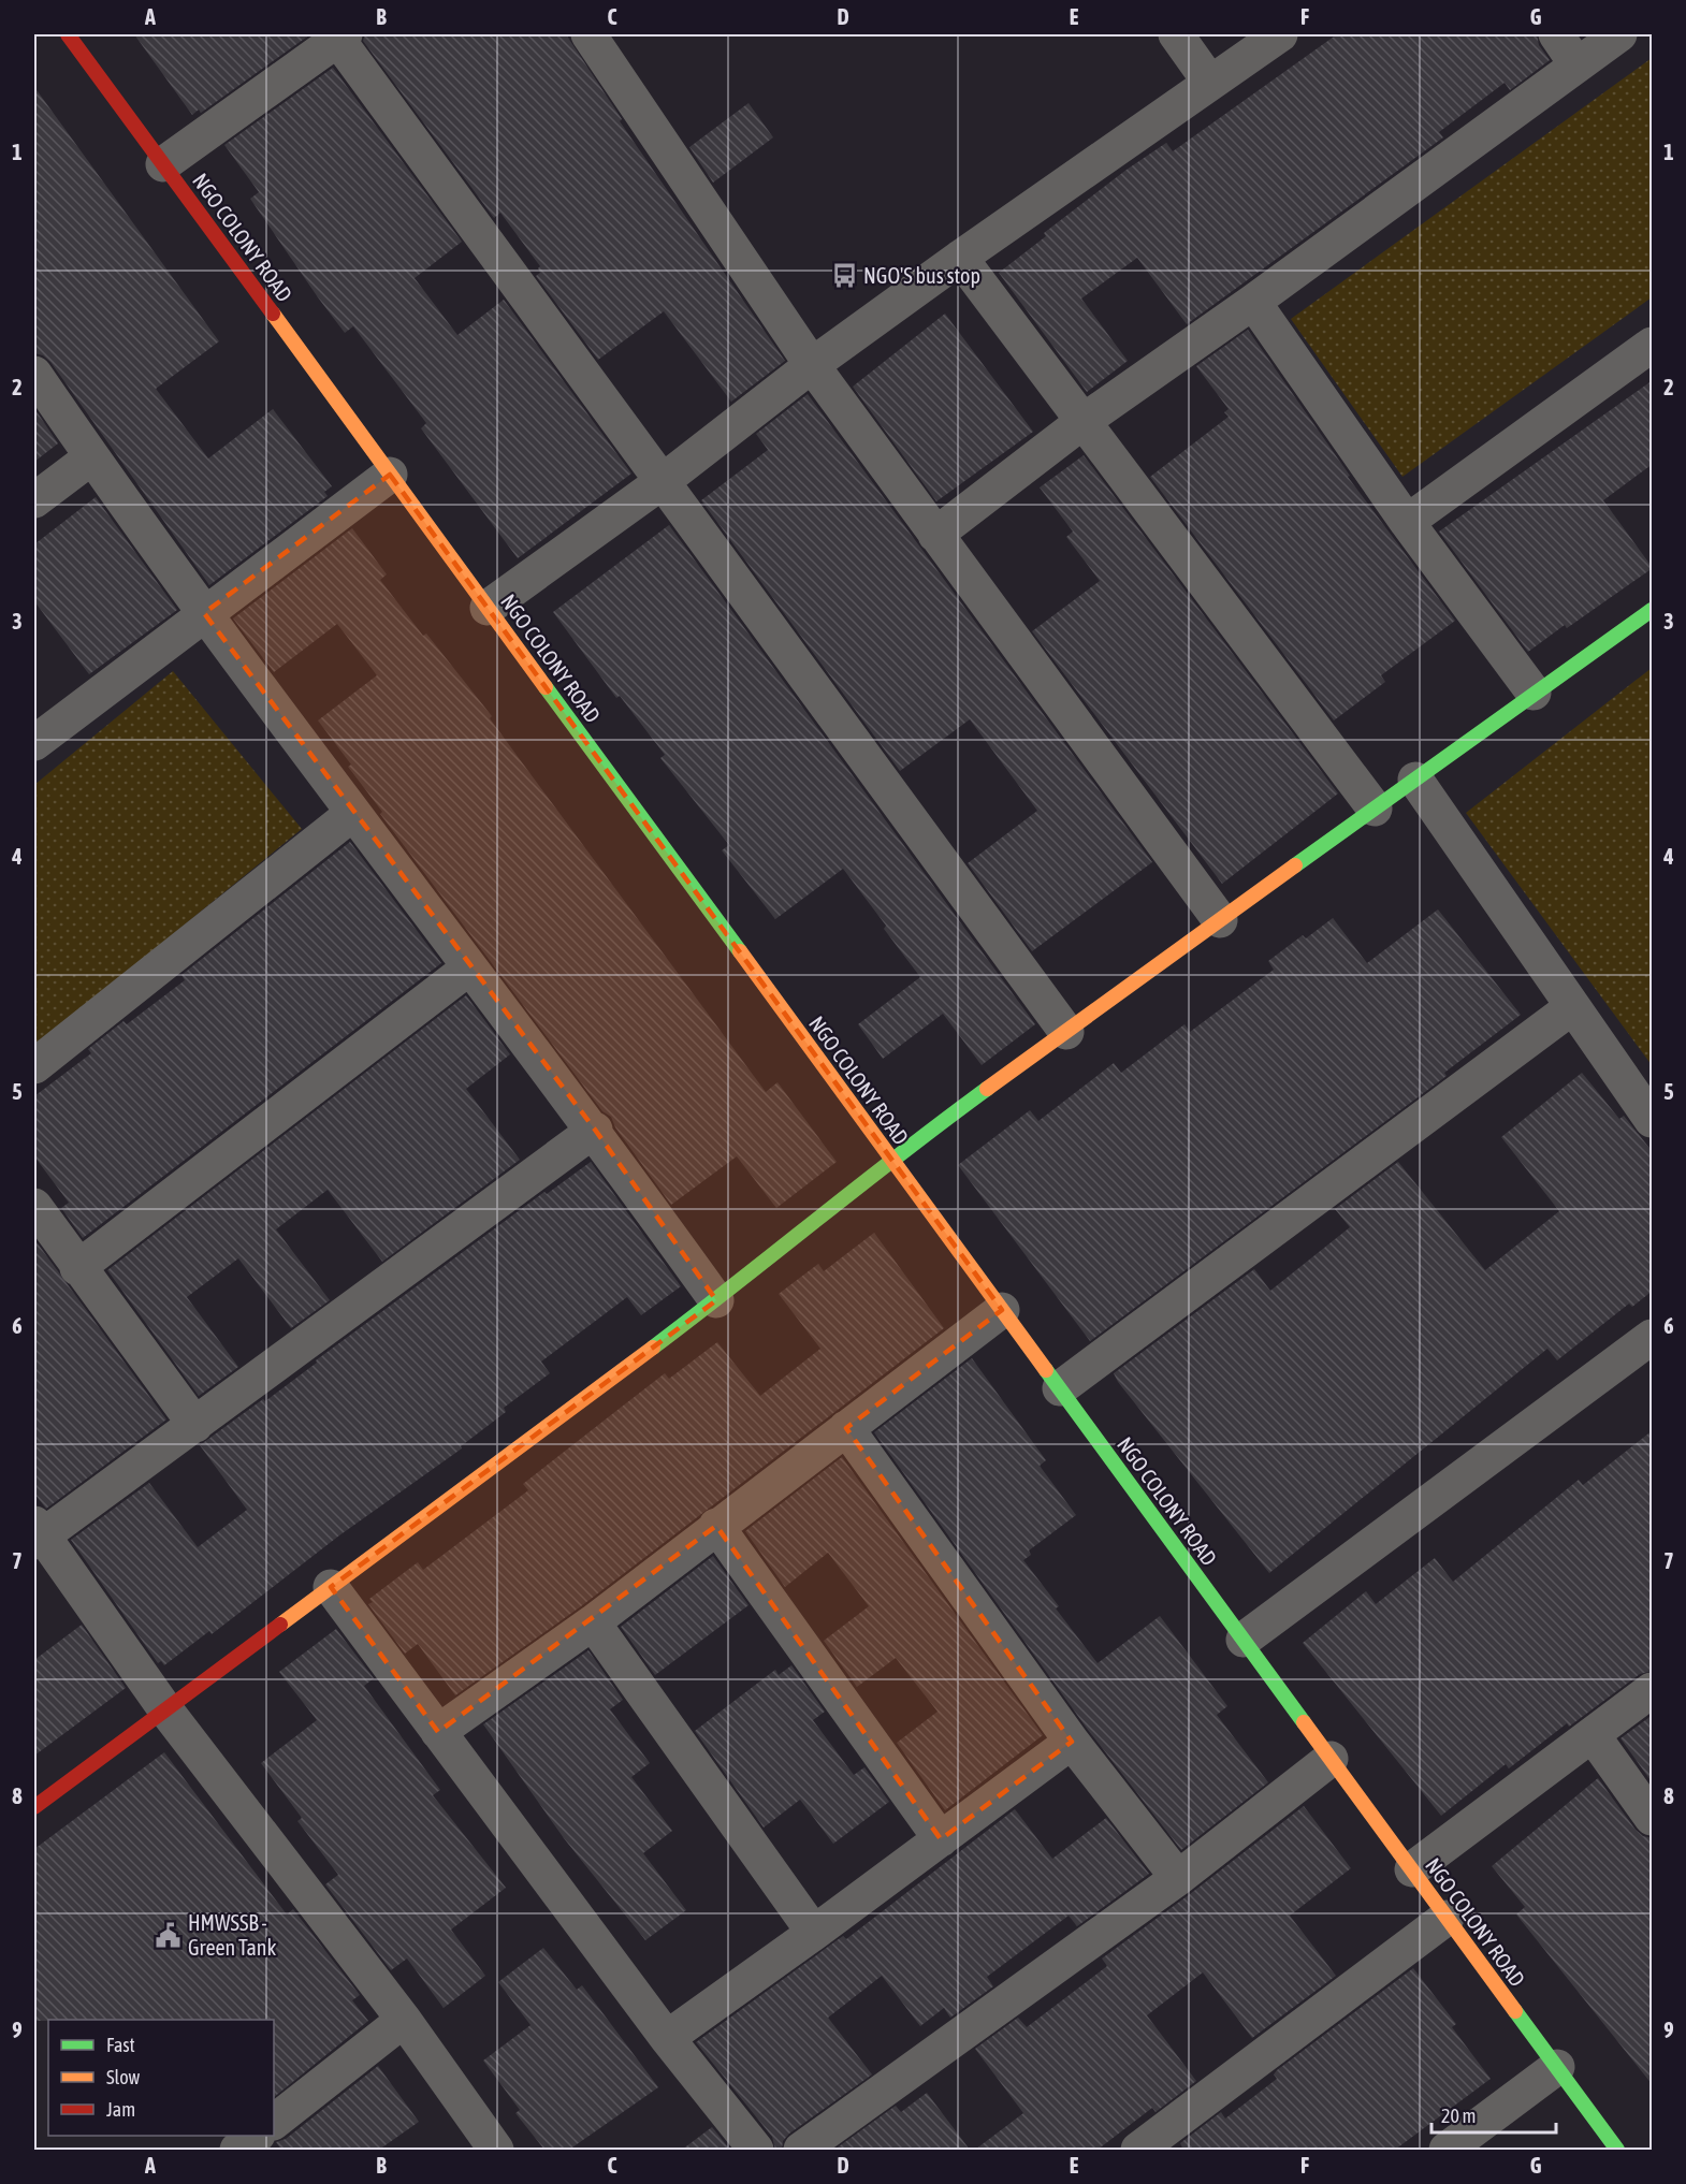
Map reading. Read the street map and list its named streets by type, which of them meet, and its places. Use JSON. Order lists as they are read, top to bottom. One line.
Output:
{"streets":{"street":["NGO COLONY ROAD"]},"places":{"bus stop":["NGO'S bus stop"],"public building":["HMWSSB - Green Tank"]},"legend":["Fast","Slow","Jam"],"scale_bar":"20 m","grid":{"columns":["A","B","C","D","E","F","G"],"rows":["1","2","3","4","5","6","7","8","9"]}}
